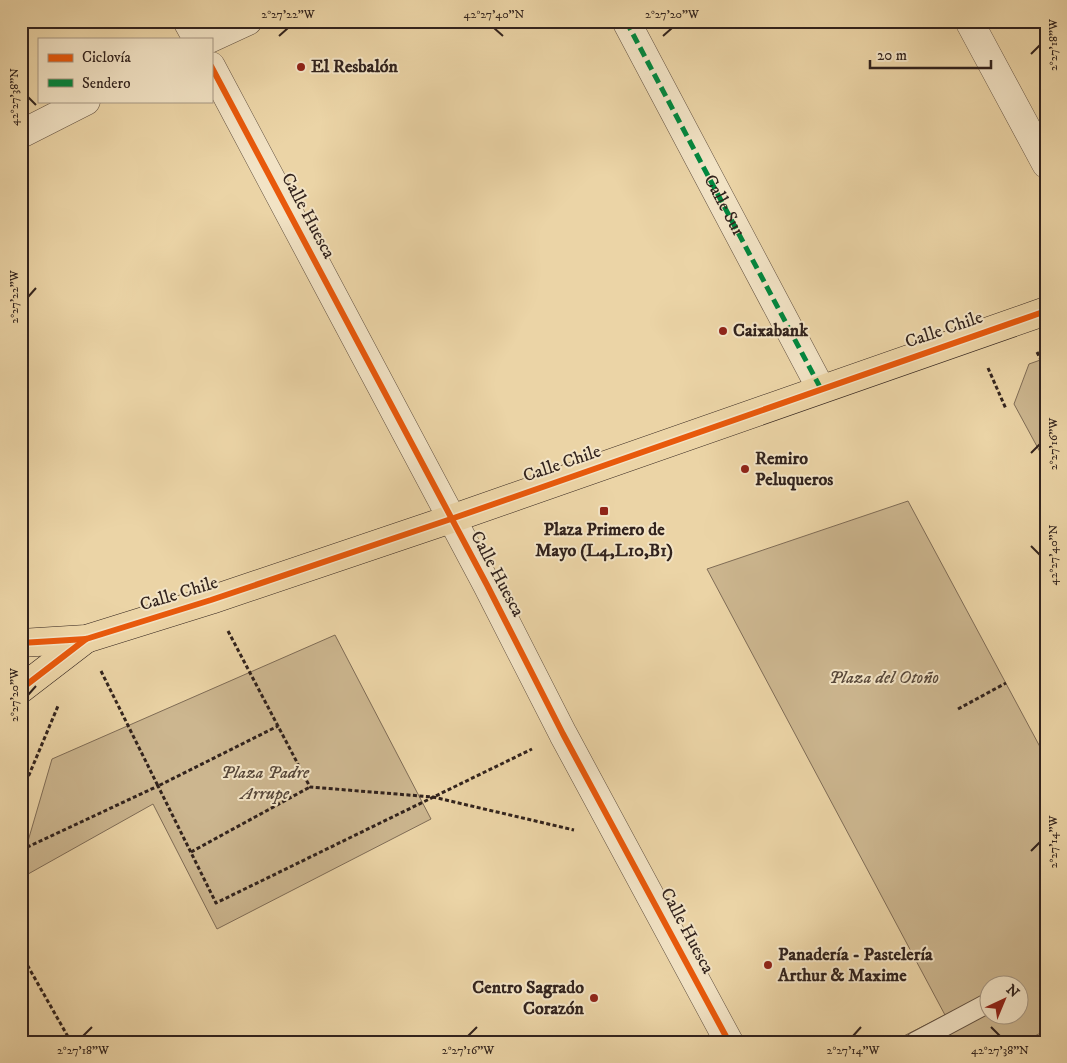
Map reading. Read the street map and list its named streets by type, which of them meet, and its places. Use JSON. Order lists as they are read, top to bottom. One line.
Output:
{"streets":{"main road":["Calle Chile"],"street":["Calle Sur","Calle Huesca"]},"crossings":[["Calle Sur","Calle Chile"],["Calle Huesca","Calle Chile"]],"parks":["Plaza del Otoño","Plaza Padre Arrupe"],"places":{"other":["El Resbalón","Caixabank","Remiro Peluqueros","Panadería - Pastelería Arthur & Maxime","Centro Sagrado Corazón"],"transit":["Plaza Primero de Mayo (L4,L10,B1)"]},"legend":["Ciclovía","Sendero"],"scale_bar":"20 m","north":"top right","coordinates":["2°27'22\"W","42°27'40\"N","2°27'20\"W","2°27'18\"W","42°27'38\"N","2°27'16\"W","2°27'14\"W"]}
